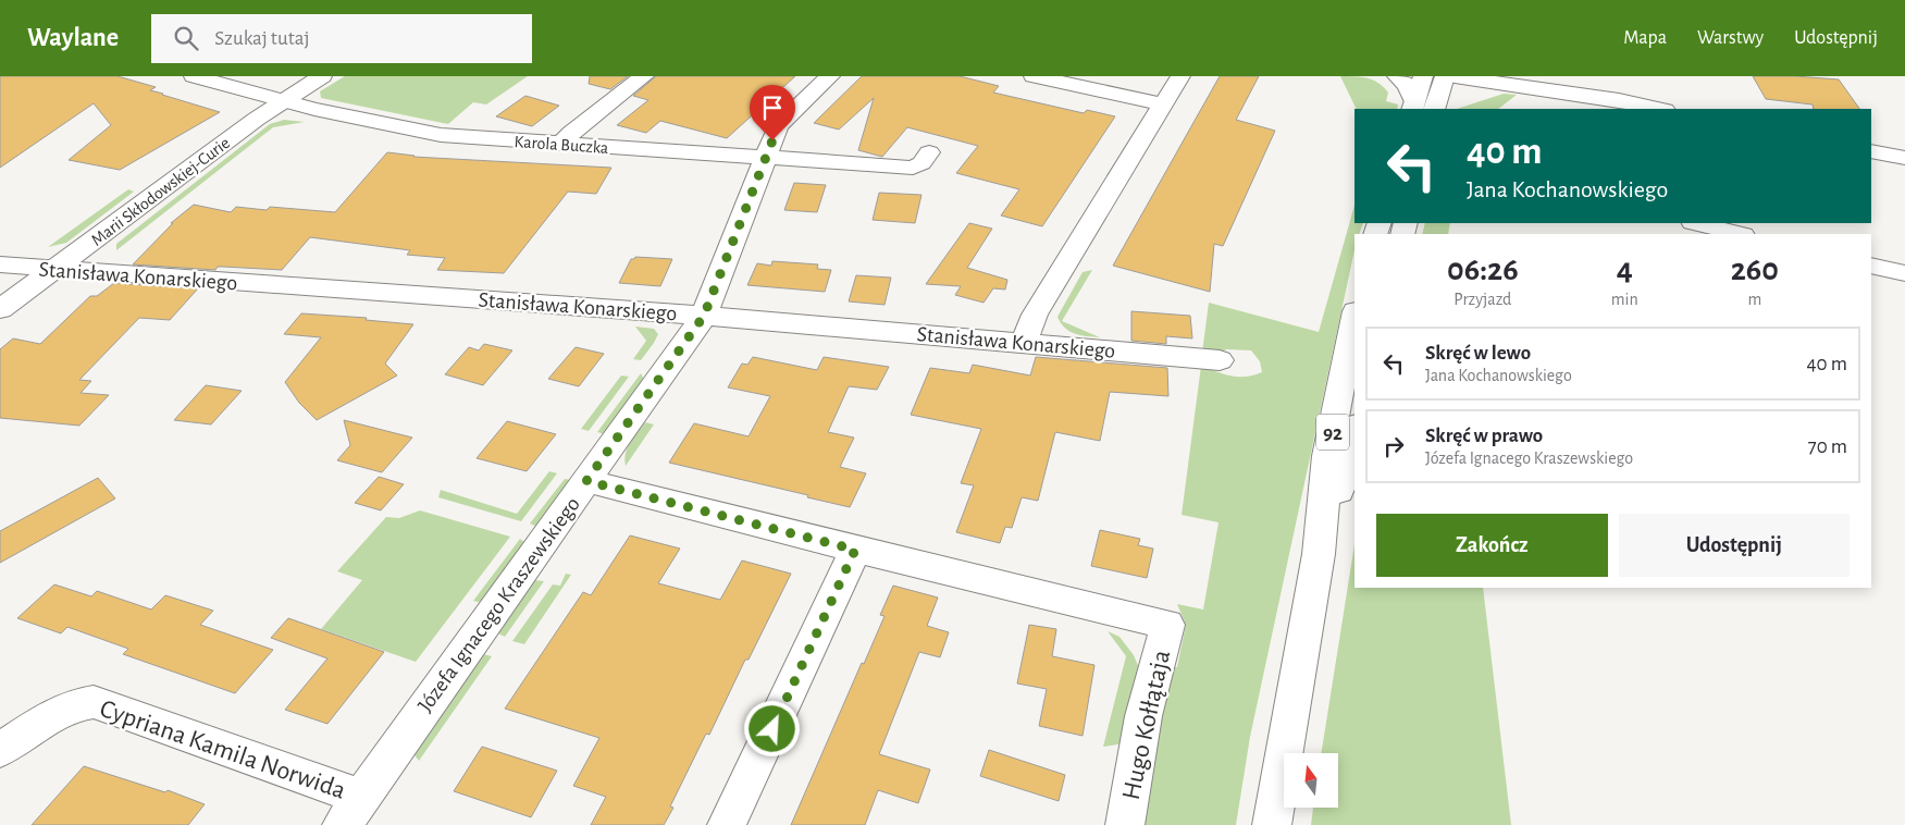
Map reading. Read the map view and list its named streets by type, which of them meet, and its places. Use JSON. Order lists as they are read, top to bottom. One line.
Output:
{"streets":{"street":["Karola Buczka","Marii Skłodowskiej-Curie","Stanisława Konarskiego","92","Józefa Ignacego Kraszewskiego","Hugo Kołłątaja","Cypriana Kamila Norwida"]},"crossings":[["Karola Buczka","Marii Skłodowskiej-Curie"],["Karola Buczka","Józefa Ignacego Kraszewskiego"],["Marii Skłodowskiej-Curie","Stanisława Konarskiego"],["Stanisława Konarskiego","Józefa Ignacego Kraszewskiego"],["Józefa Ignacego Kraszewskiego","Cypriana Kamila Norwida"]],"north":"top","page":{"header":"Waylane","search":"Szukaj tutaj","nav":["Mapa","Warstwy","Udostępnij"],"turn":["40 m","Jana Kochanowskiego"],"eta":["06:26","Przyjazd","4","min","260","m"],"list":[{"name":"Skręć w lewo","note":"Jana Kochanowskiego","value":"40 m"},{"name":"Skręć w prawo","note":"Józefa Ignacego Kraszewskiego","value":"70 m"}],"buttons":["Zakończ","Udostępnij"]}}
